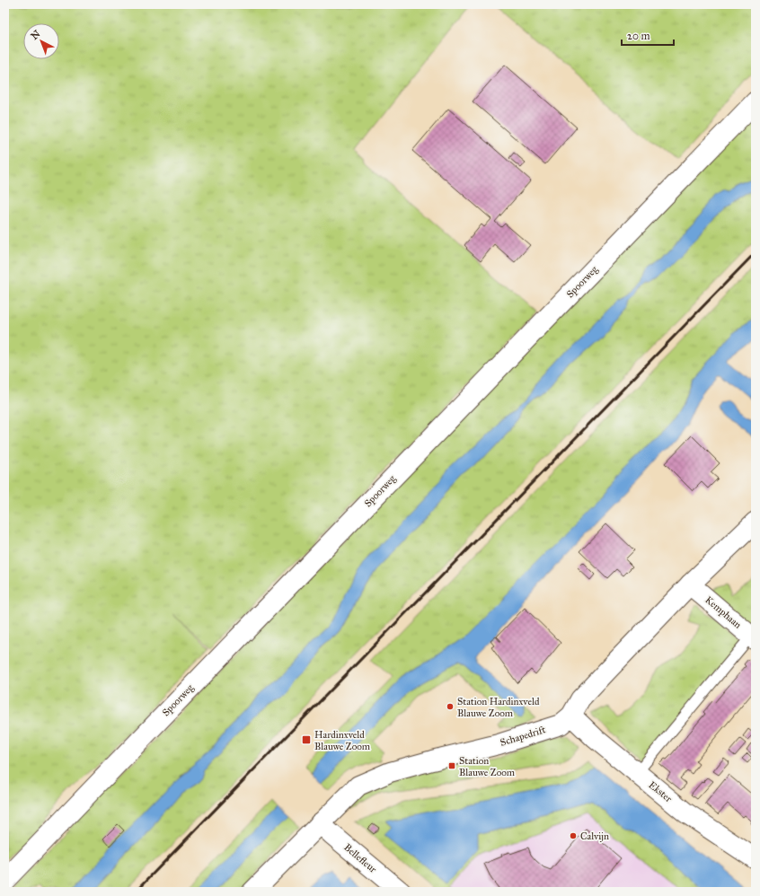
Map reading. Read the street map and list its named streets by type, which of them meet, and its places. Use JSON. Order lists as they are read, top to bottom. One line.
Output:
{"streets":{"street":["Spoorweg","Kemphaan","Schapedrift","Ekster","Bellefleur"]},"crossings":[["Kemphaan","Schapedrift"],["Schapedrift","Ekster"],["Schapedrift","Bellefleur"]],"places":{"other":["Station Hardinxveld Blauwe Zoom","Calvijn"],"transit":["Hardinxveld Blauwe Zoom","Station Blauwe Zoom"]},"scale_bar":"20 m","north":"top left"}
